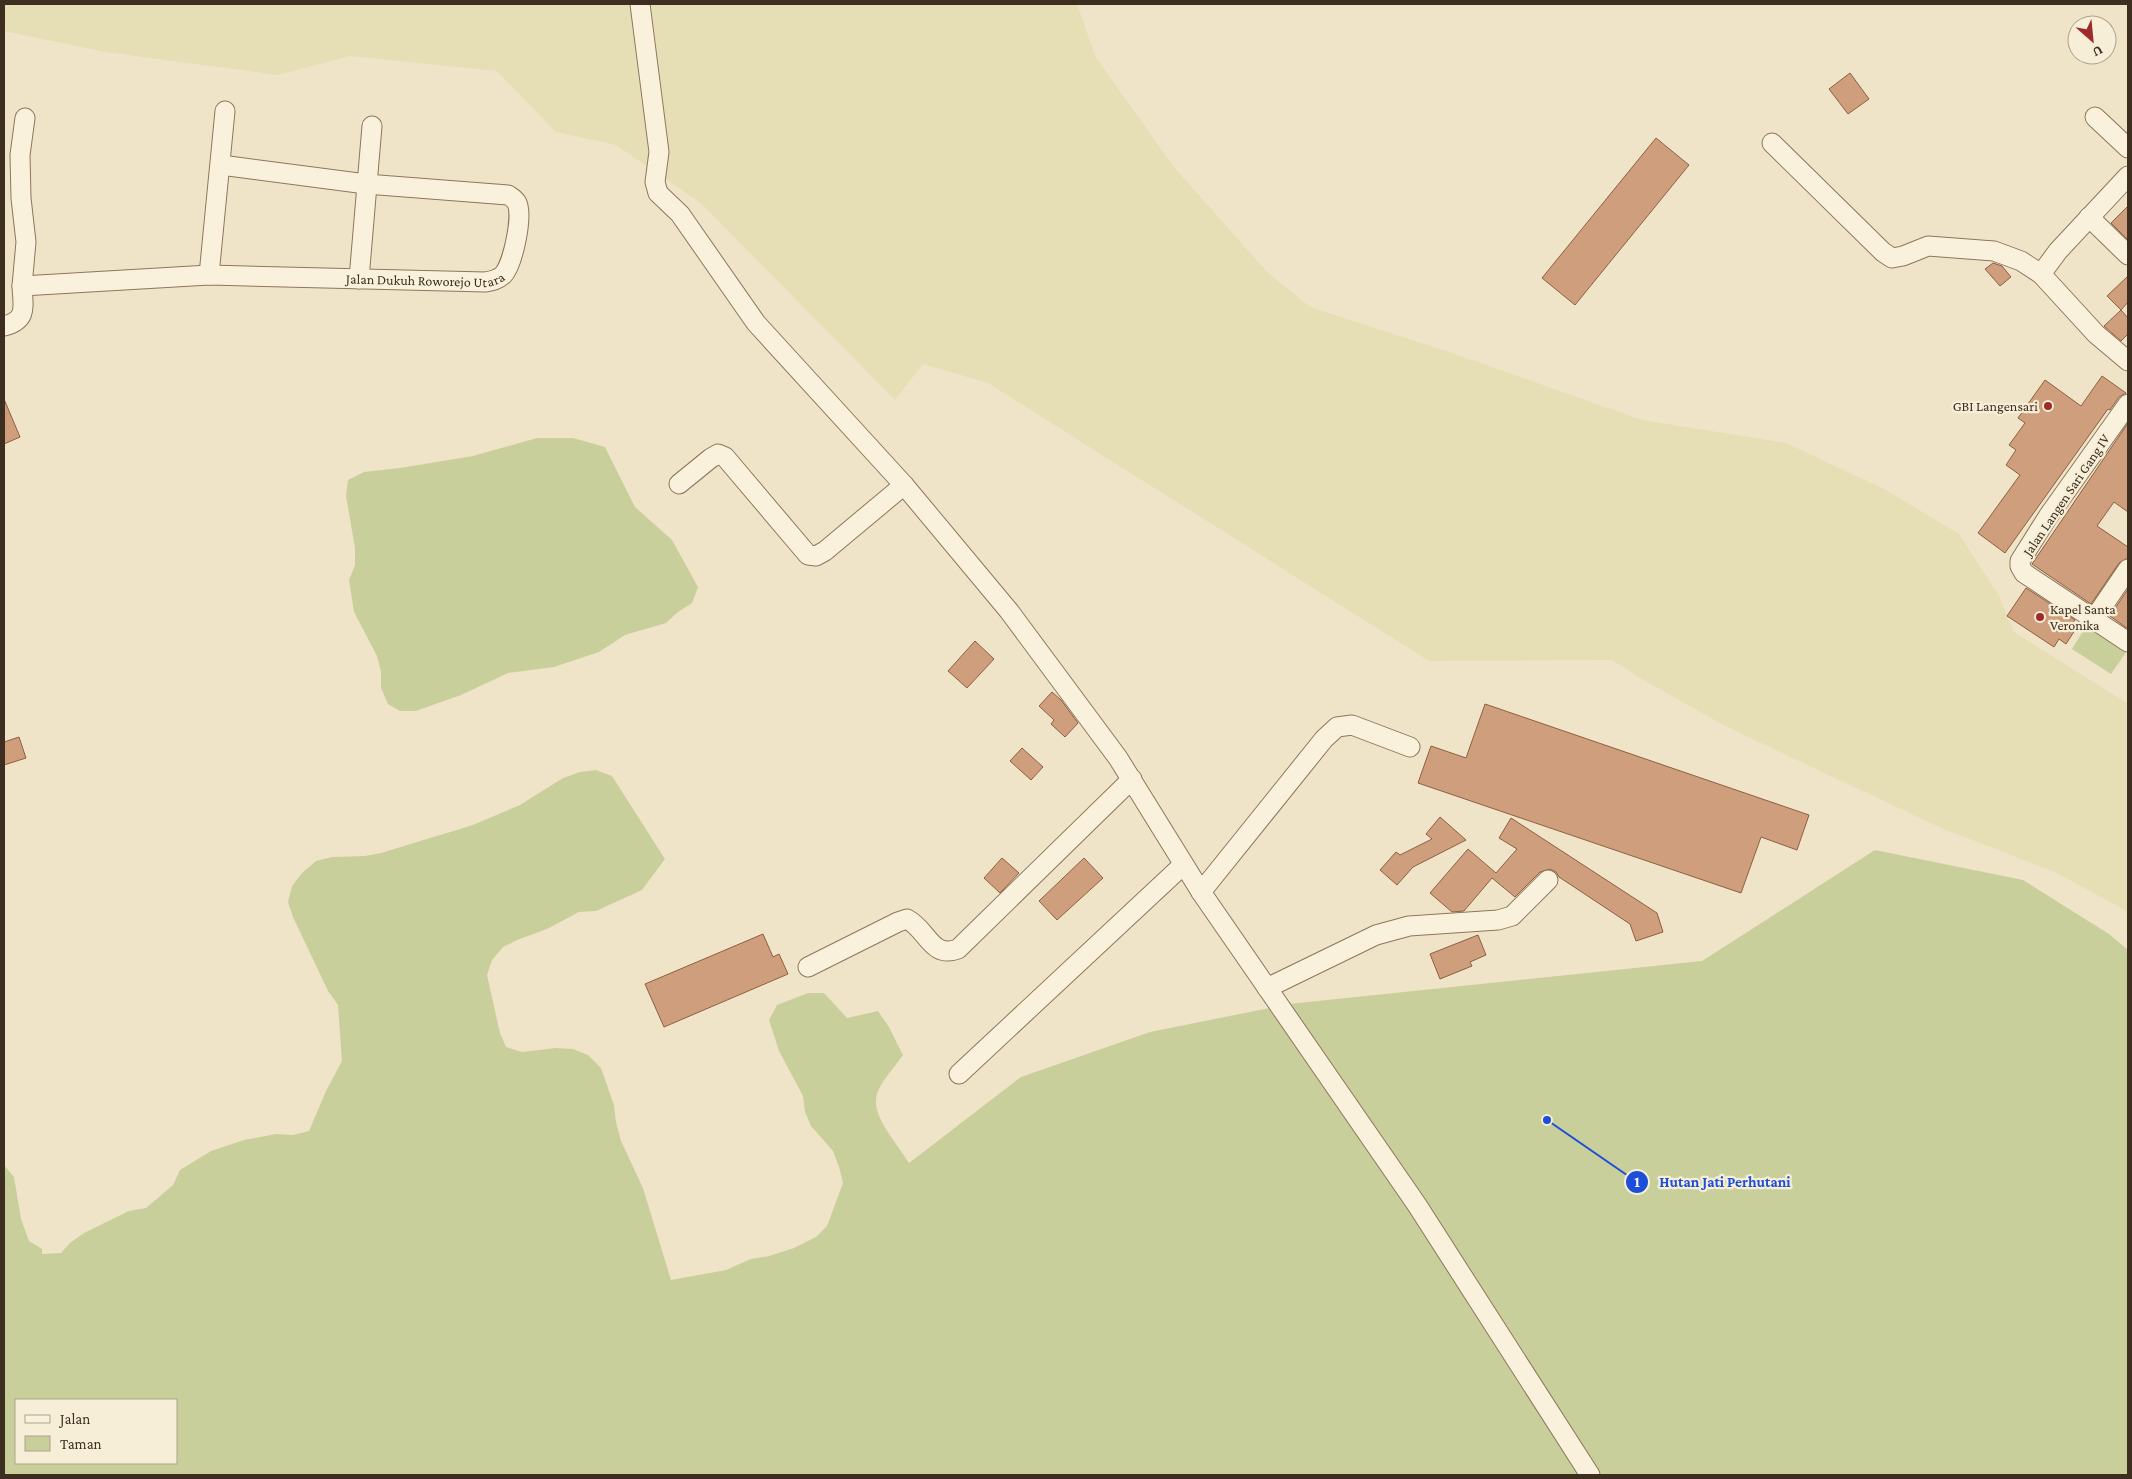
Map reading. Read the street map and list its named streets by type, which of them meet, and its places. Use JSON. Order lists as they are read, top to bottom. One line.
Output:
{"streets":{"street":["Jalan Dukuh Roworejo Utara","Jalan Langen Sari Gang IV"]},"places":["GBI Langensari","Kapel Santa Veronika","Hutan Jati Perhutani"],"legend":["Jalan","Taman"],"north":"bottom right"}
